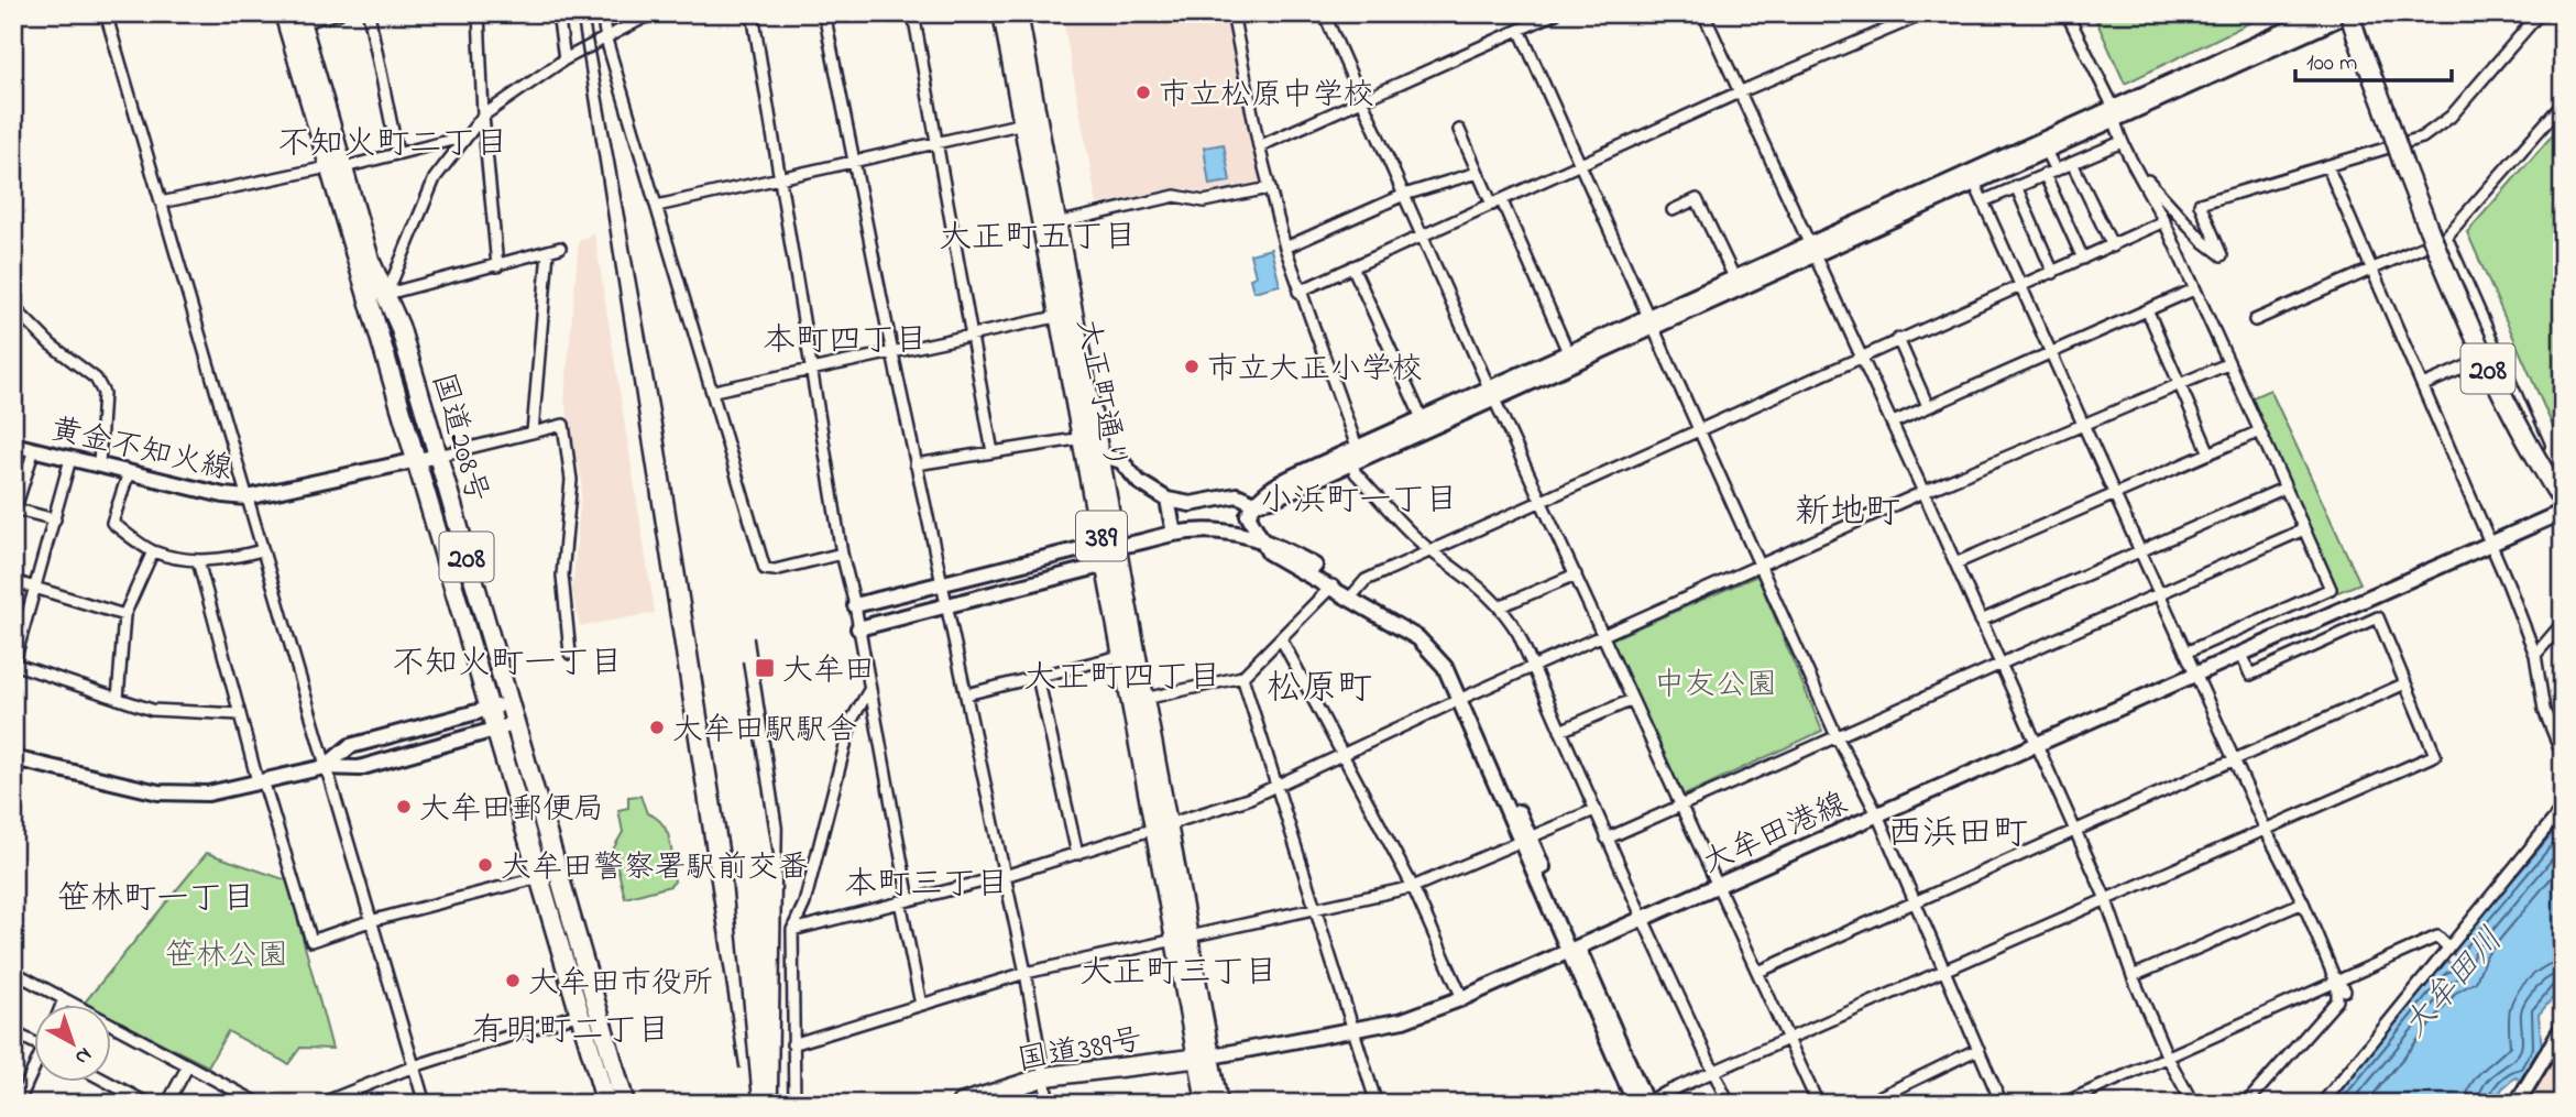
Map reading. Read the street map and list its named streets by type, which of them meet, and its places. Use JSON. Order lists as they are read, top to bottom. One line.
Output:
{"streets":{"highway":["208","大正町通り","国道208号","389","国道389号"],"street":["黄金不知火線","大牟田港線"]},"crossings":[["大正町通り","大牟田港線"],["大正町通り","国道389号"],["国道208号","黄金不知火線"],["大牟田港線","国道389号"]],"districts":["不知火町二丁目","大正町五丁目","本町四丁目","小浜町一丁目","新地町","不知火町一丁目","大正町四丁目","松原町","西浜田町","本町三丁目","笹林町一丁目","大正町三丁目","有明町二丁目"],"water":["大牟田川"],"parks":["中友公園","笹林公園"],"places":{"other":["市立松原中学校","市立大正小学校","大牟田駅駅舎","大牟田郵便局","大牟田警察署駅前交番","大牟田市役所"],"transit":["大牟田"]},"scale_bar":"100 m","north":"bottom right"}
